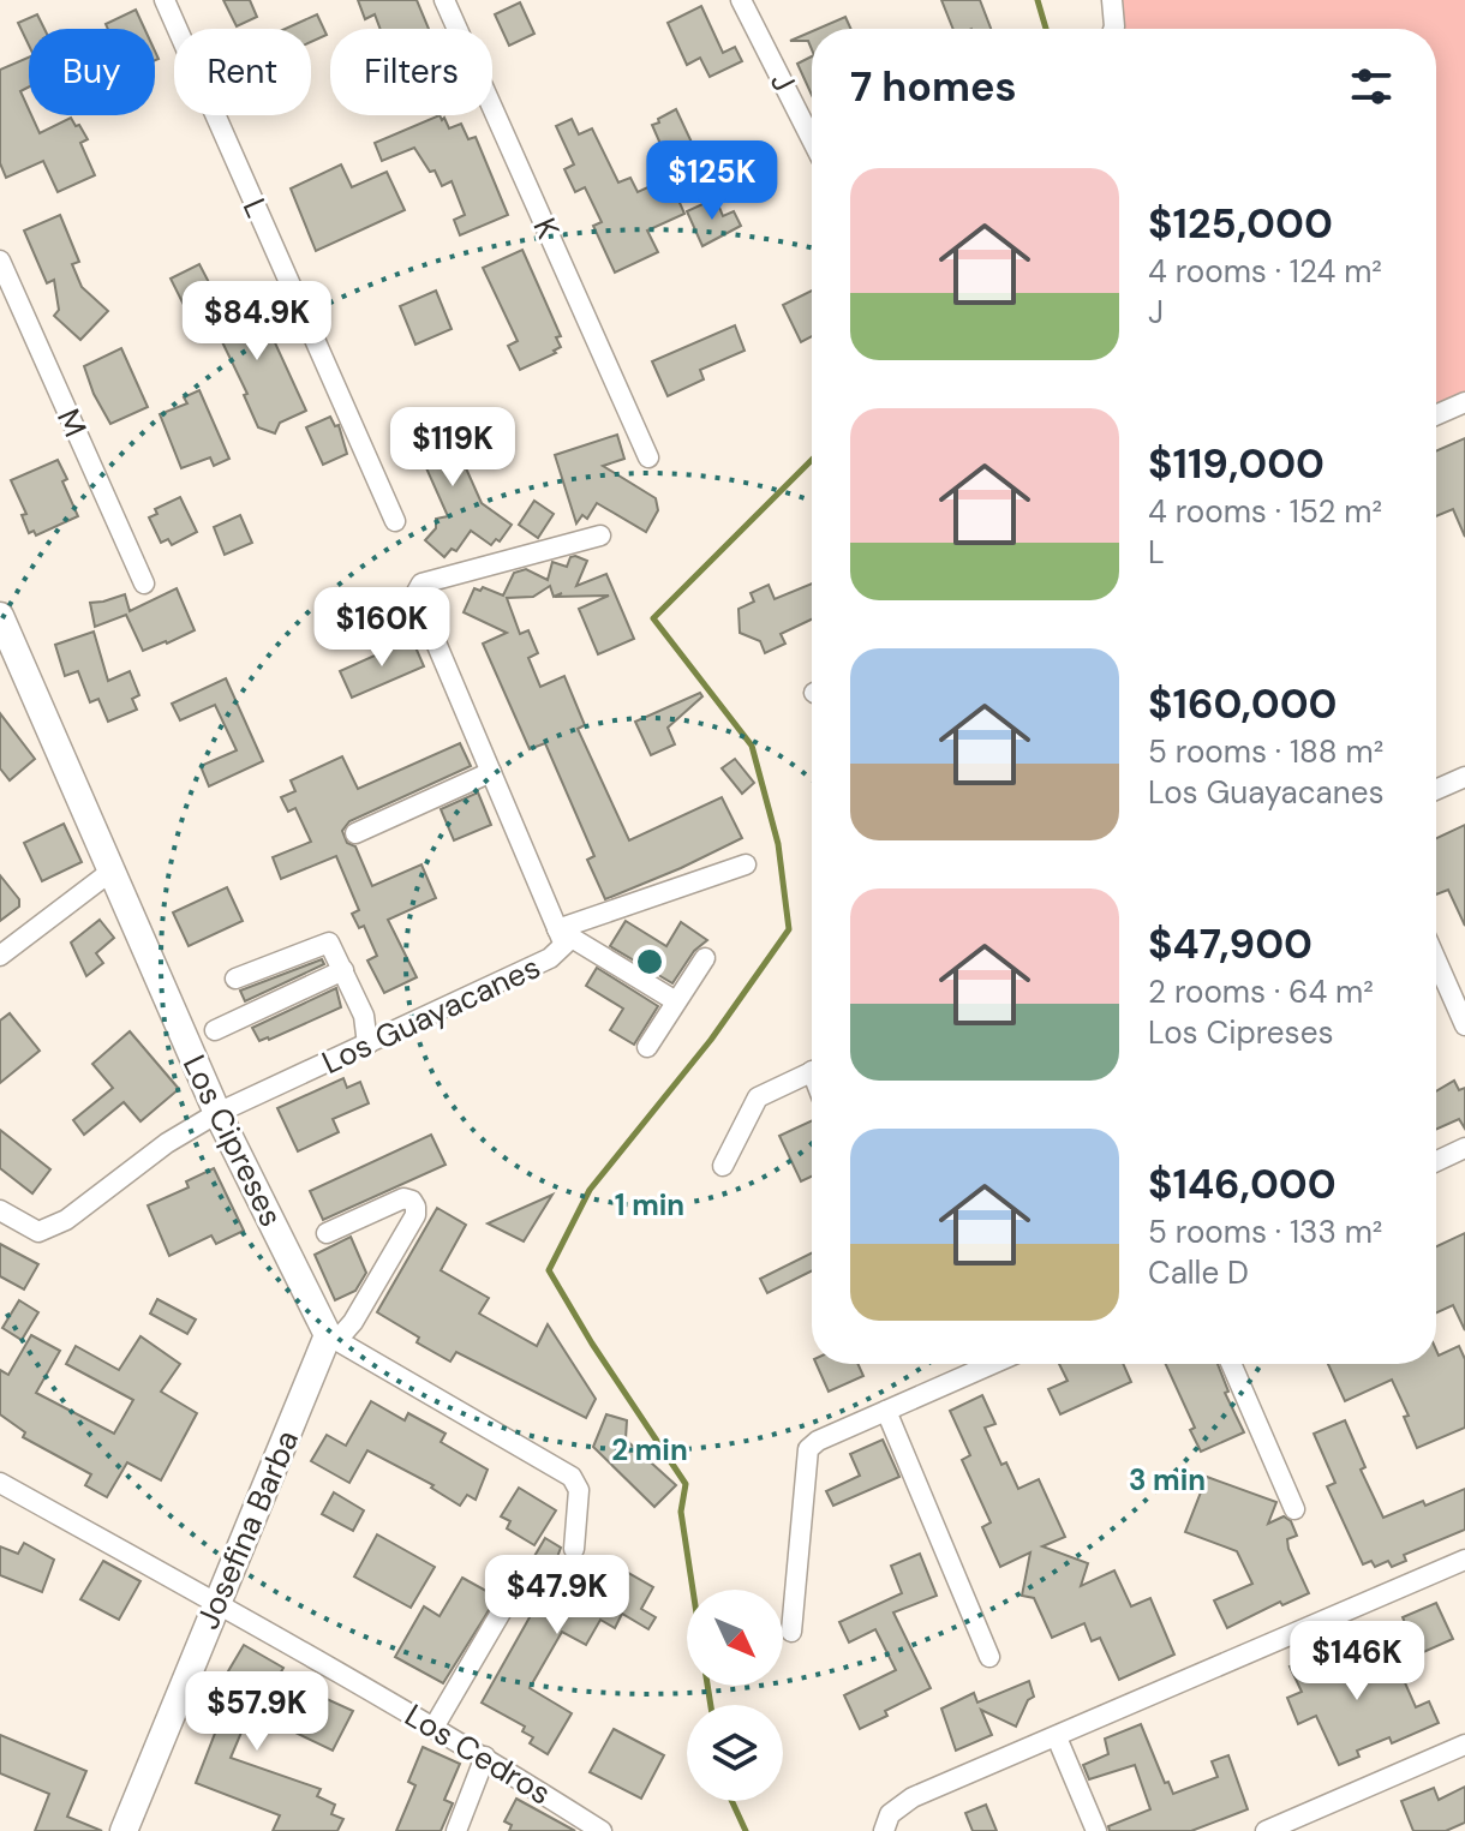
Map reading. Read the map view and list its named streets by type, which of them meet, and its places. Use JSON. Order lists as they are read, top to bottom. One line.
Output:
{"streets":{"street":["J","L","K","M","Los Guayacanes","Los Cipreses","Josefina Barba","Los Cedros"]},"crossings":[["Los Guayacanes","Los Cipreses"],["Los Cipreses","Josefina Barba"],["Josefina Barba","Los Cedros"]],"north":"bottom right","page":{"chip":["Buy","Rent","Filters"],"heading":"7 homes","price":["$125K","$84.9K","$119K","$160K","$47.9K","$146K","$57.9K"],"list":[{"name":"$125,000","note":"4 rooms · 124 m² · J"},{"name":"$119,000","note":"4 rooms · 152 m² · L"},{"name":"$160,000","note":"5 rooms · 188 m² · Los Guayacanes"},{"name":"$47,900","note":"2 rooms · 64 m² · Los Cipreses"},{"name":"$146,000","note":"5 rooms · 133 m² · Calle D"}]},"rings":["1 min","2 min","3 min"]}
